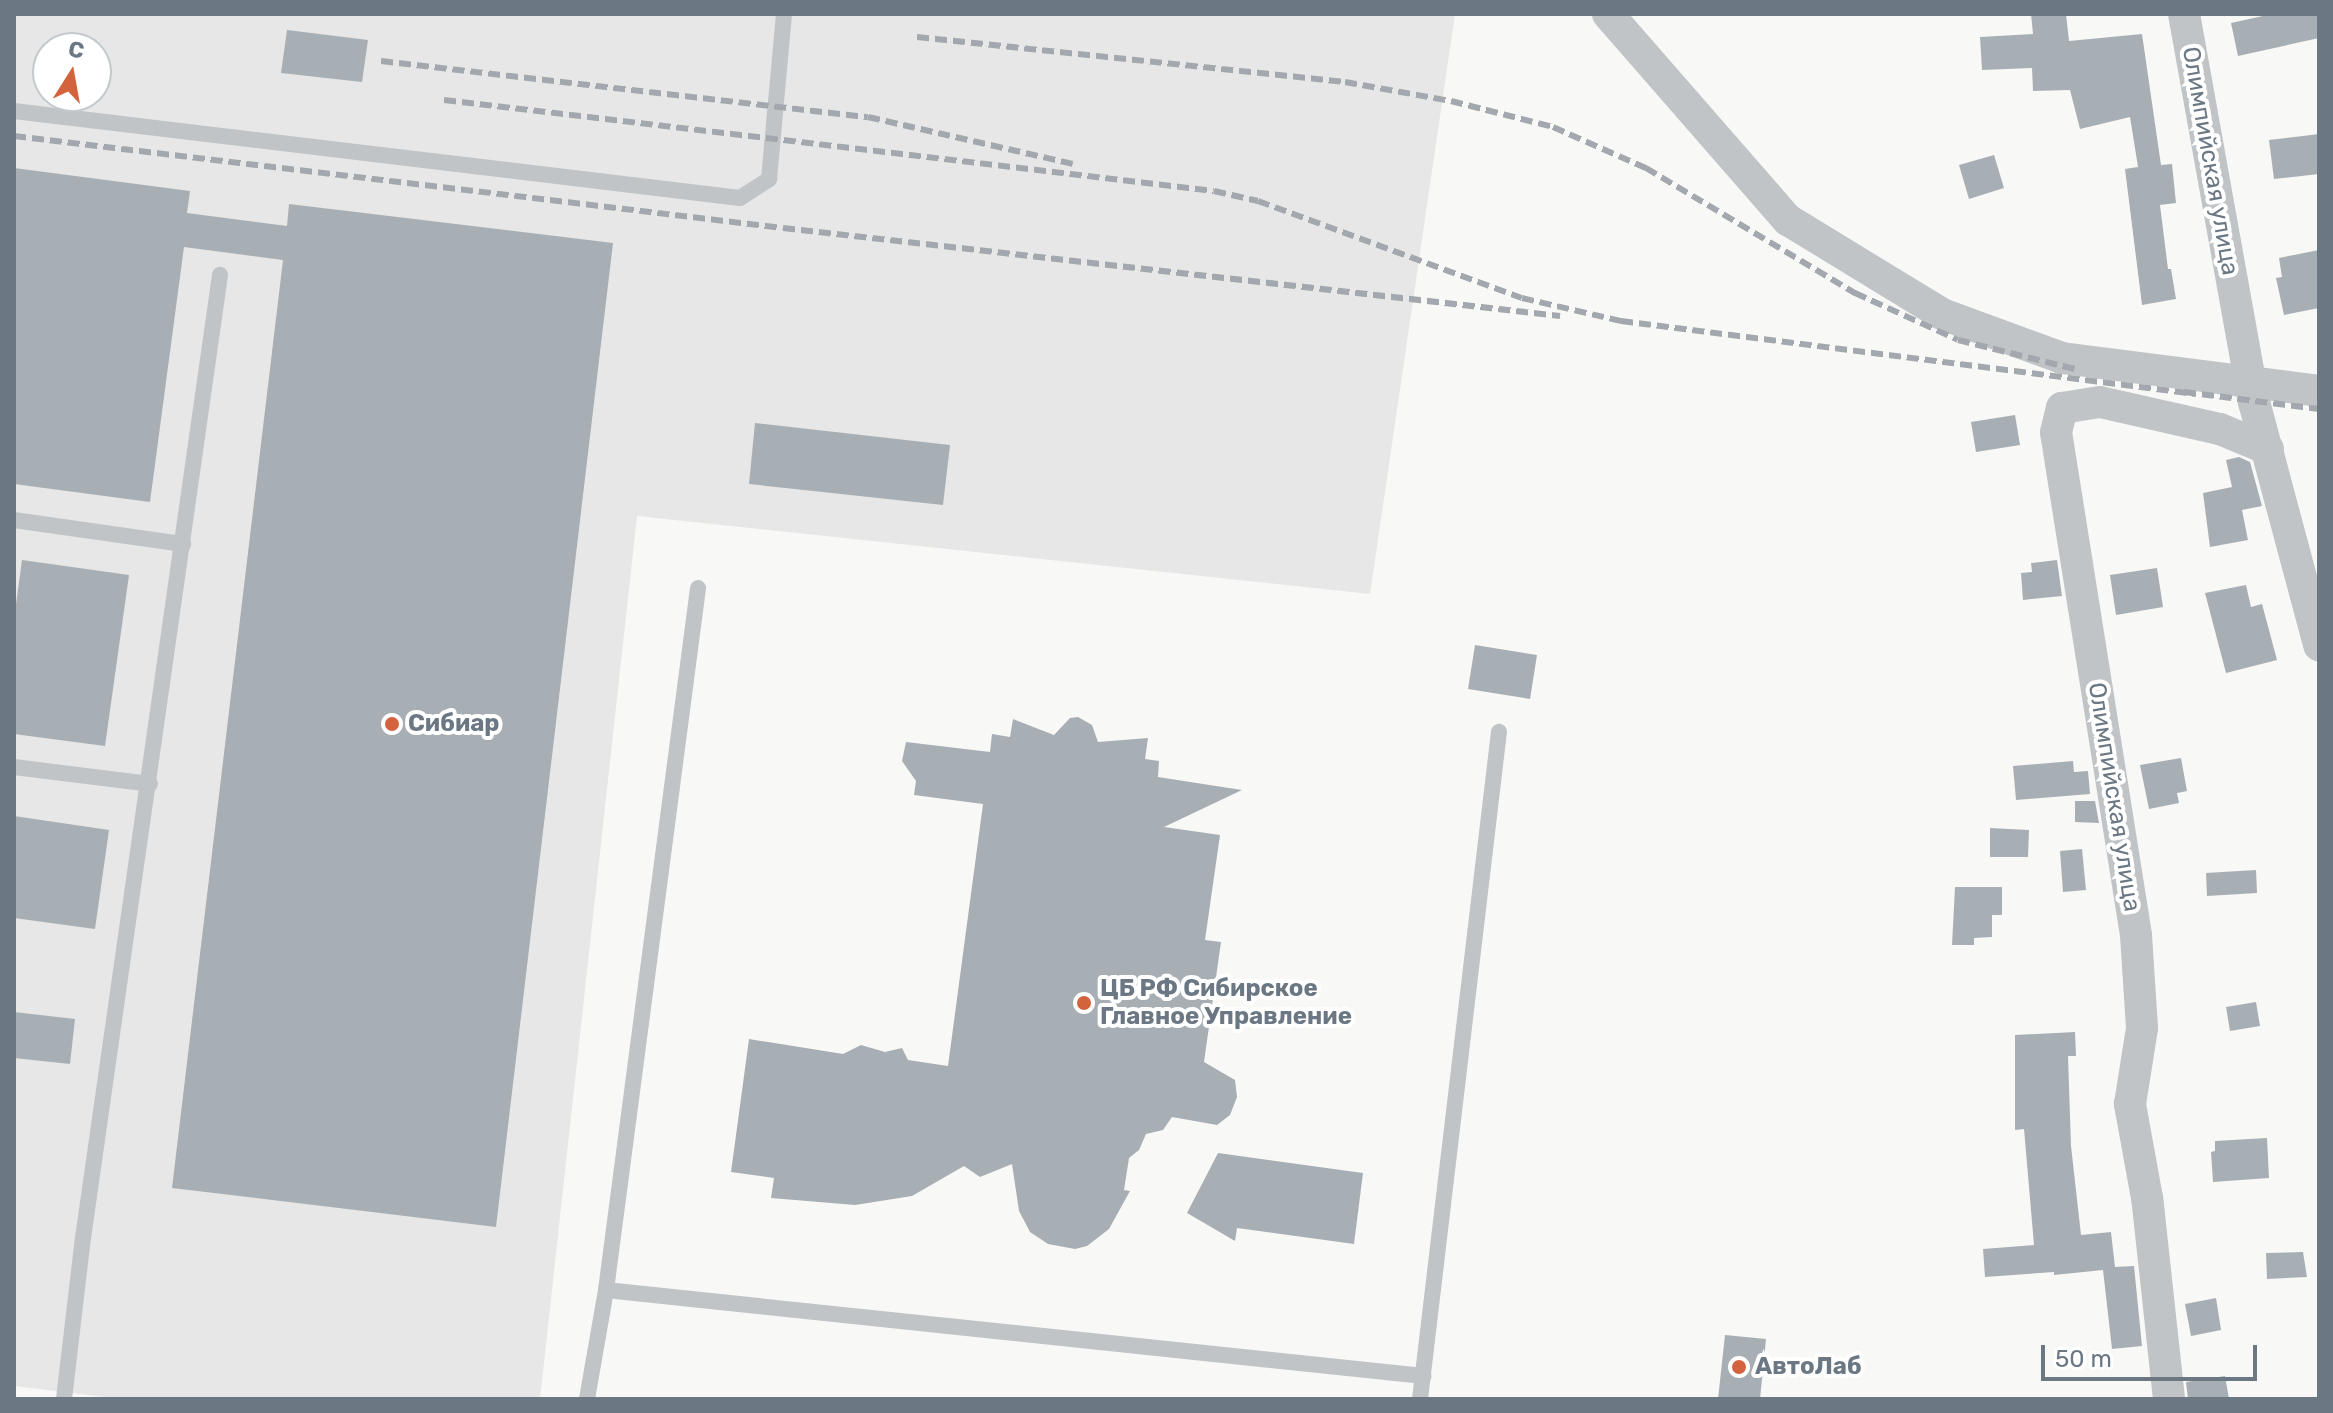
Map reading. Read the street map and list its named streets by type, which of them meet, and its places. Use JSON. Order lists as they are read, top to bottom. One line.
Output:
{"streets":{"street":["Олимпийская улица"]},"places":["Сибиар","ЦБ РФ Сибирское Главное Управление","АвтоЛаб"],"scale_bar":"50 m","north":"top"}
